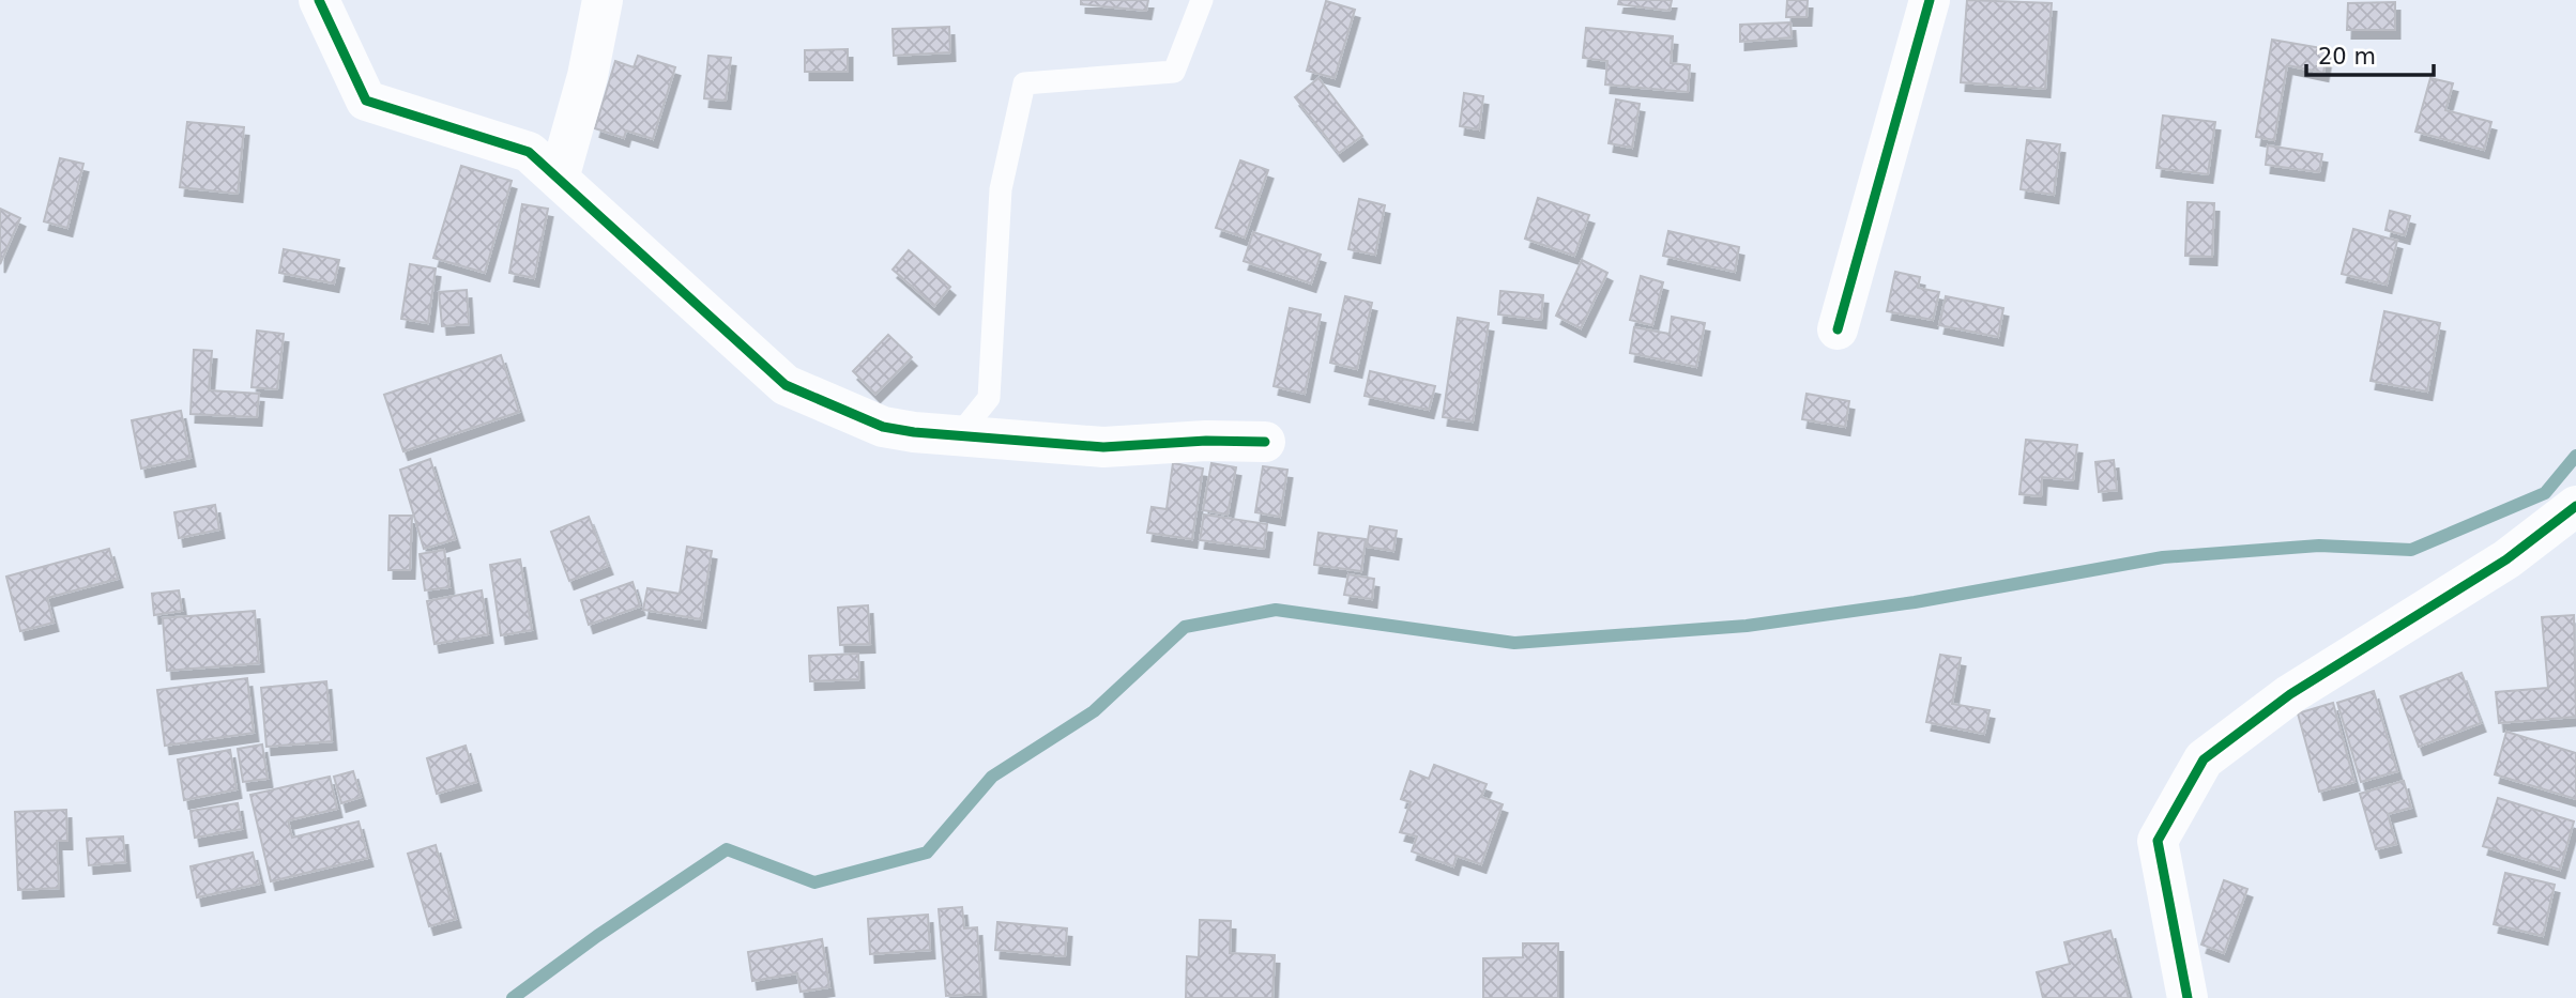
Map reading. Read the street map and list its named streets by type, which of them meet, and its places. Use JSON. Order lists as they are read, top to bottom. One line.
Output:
{"scale_bar":"20 m"}
